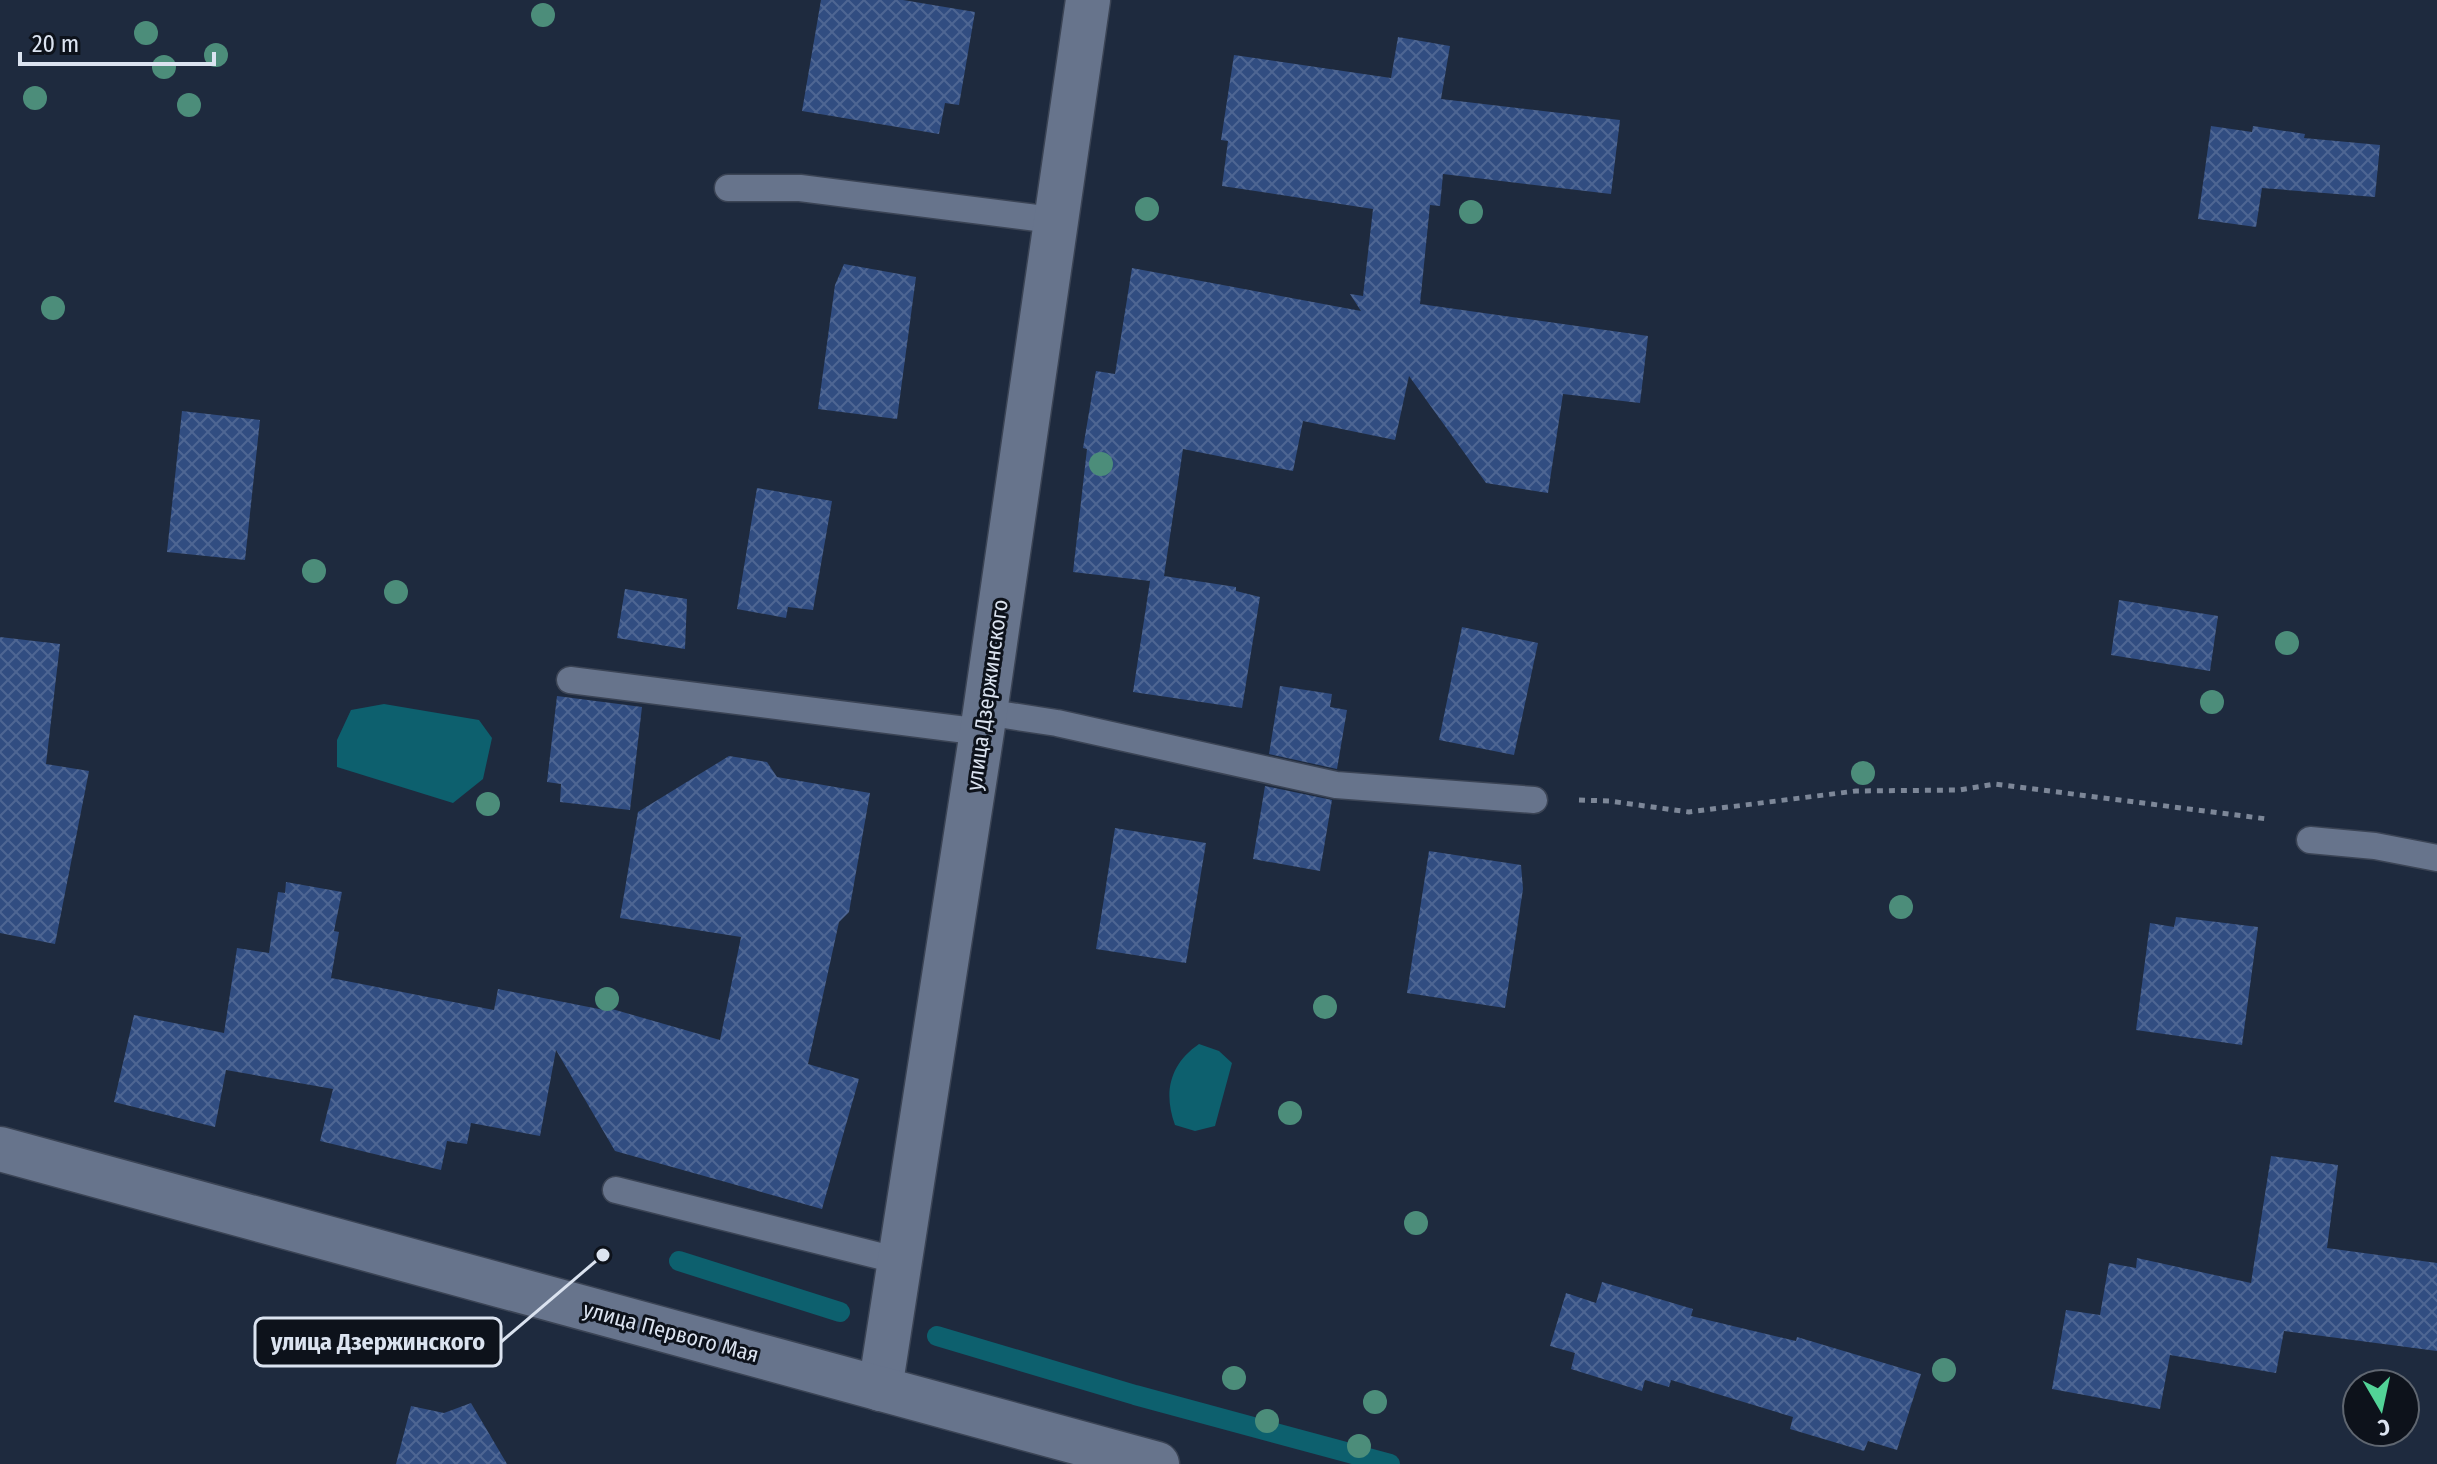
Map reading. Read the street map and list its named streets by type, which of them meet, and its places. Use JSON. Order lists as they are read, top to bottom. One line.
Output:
{"streets":{"street":["улица Дзержинского","улица Первого Мая"]},"crossings":[["улица Дзержинского","улица Первого Мая"]],"places":["улица Дзержинского"],"scale_bar":"20 m","north":"bottom"}
